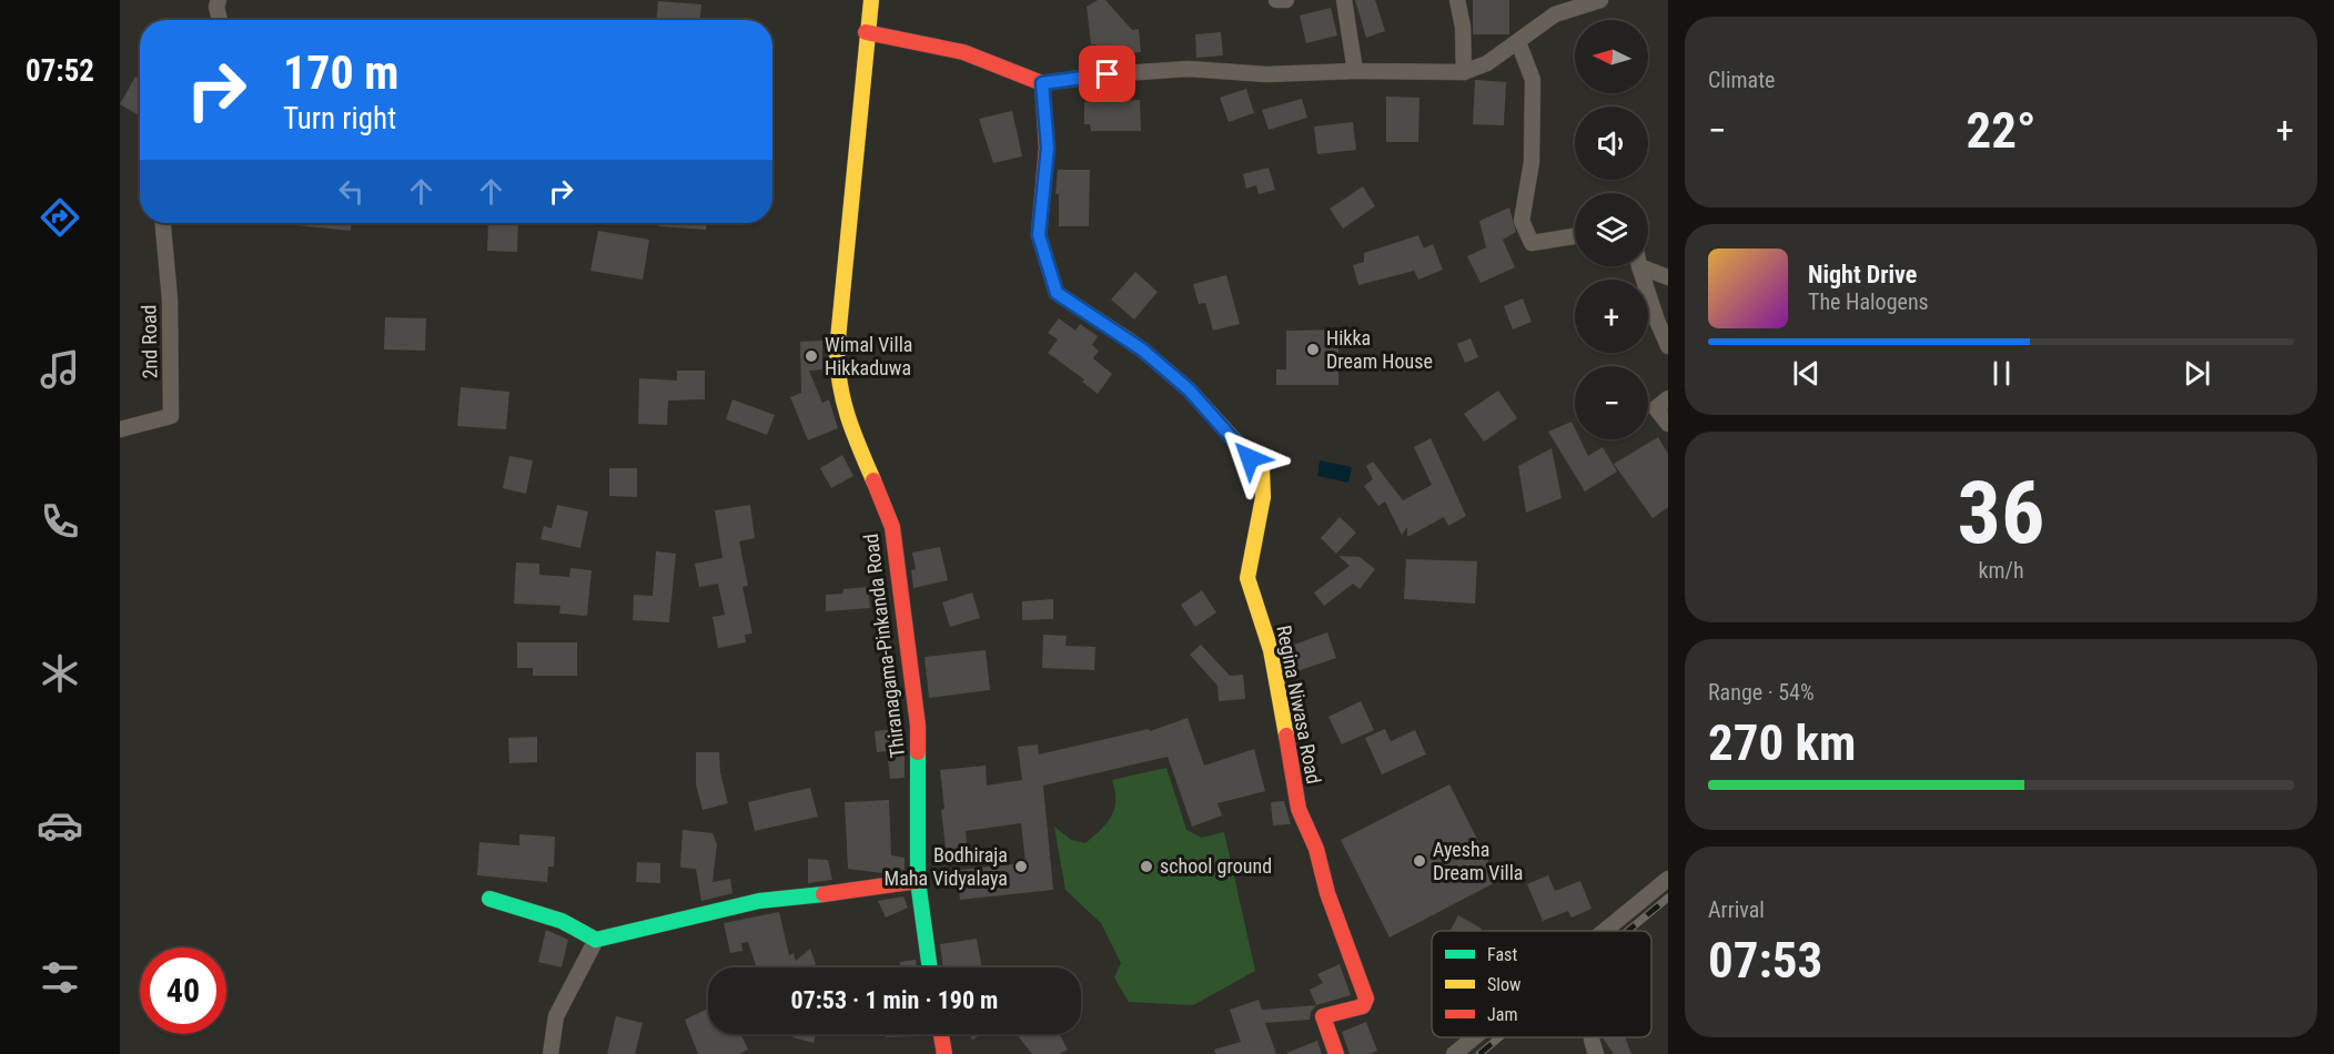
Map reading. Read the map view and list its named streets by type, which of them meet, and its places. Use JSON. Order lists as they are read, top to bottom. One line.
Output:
{"streets":{"street":["2nd Road","Thiranagama-Pinkanda Road","Regina Niwasa Road"]},"places":["Hikka Dream House","Wimal Villa Hikkaduwa","Ayesha Dream Villa","Bodhiraja Maha Vidyalaya","school ground"],"legend":["Fast","Slow","Jam"],"north":"left","page":{"tabs":"07:52","tile":["Climate",["36","km/h"],["Range · 54%","270 km"],["Arrival","07:53"]],"map_buttons":["+","−"],"turn":["170 m","Turn right"],"heat":["−","22°","+"],"song":["Night Drive","The Halogens"],"limit":"40","trip":"07:53 · 1 min · 190 m"}}
